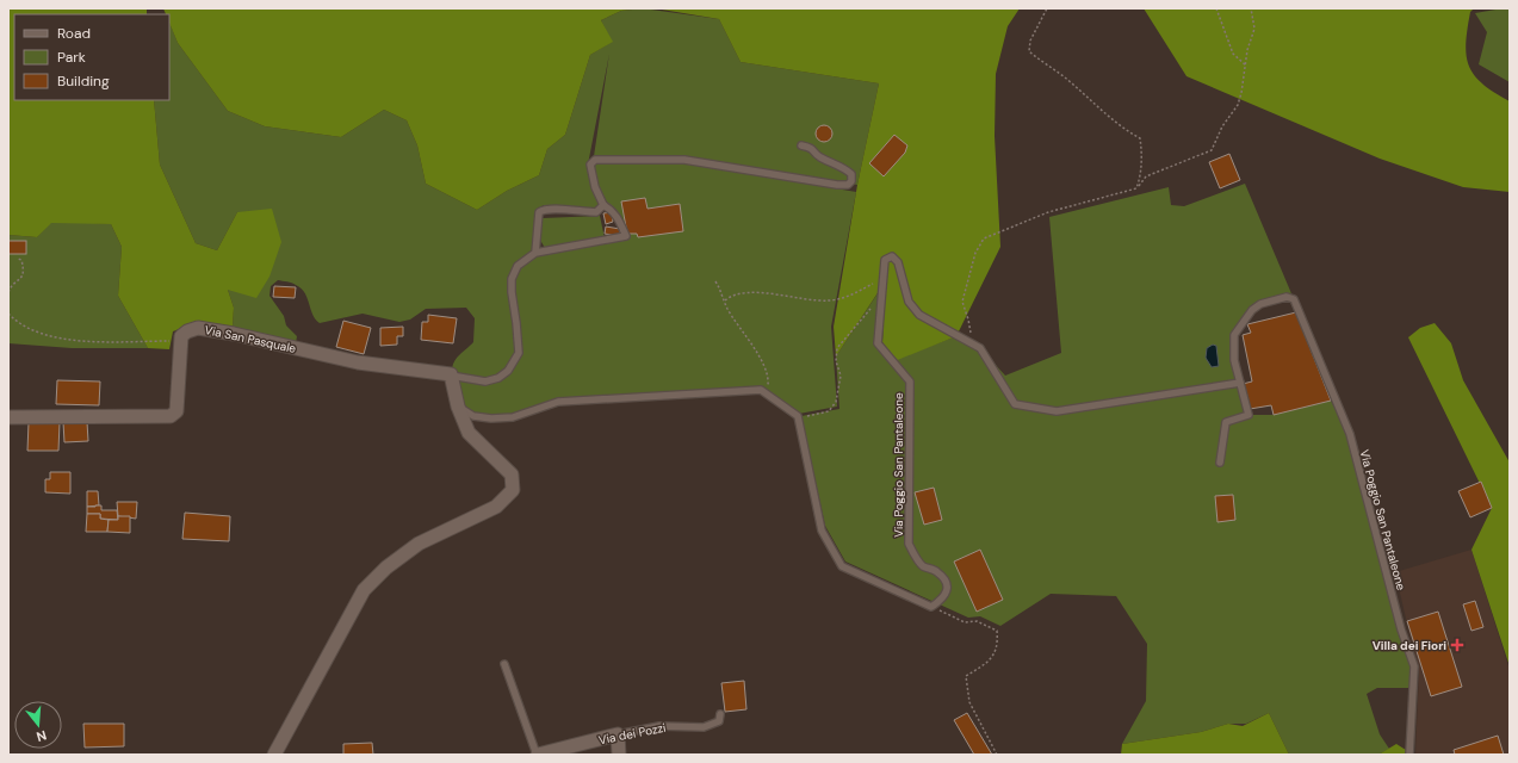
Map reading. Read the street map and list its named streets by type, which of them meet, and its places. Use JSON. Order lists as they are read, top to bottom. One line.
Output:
{"streets":{"street":["Via San Pasquale","Via dei Pozzi"],"lane":["Via Poggio San Pantaleone"]},"places":{"health":["Villa dei Fiori"]},"legend":["Road","Park","Building"],"north":"bottom"}
